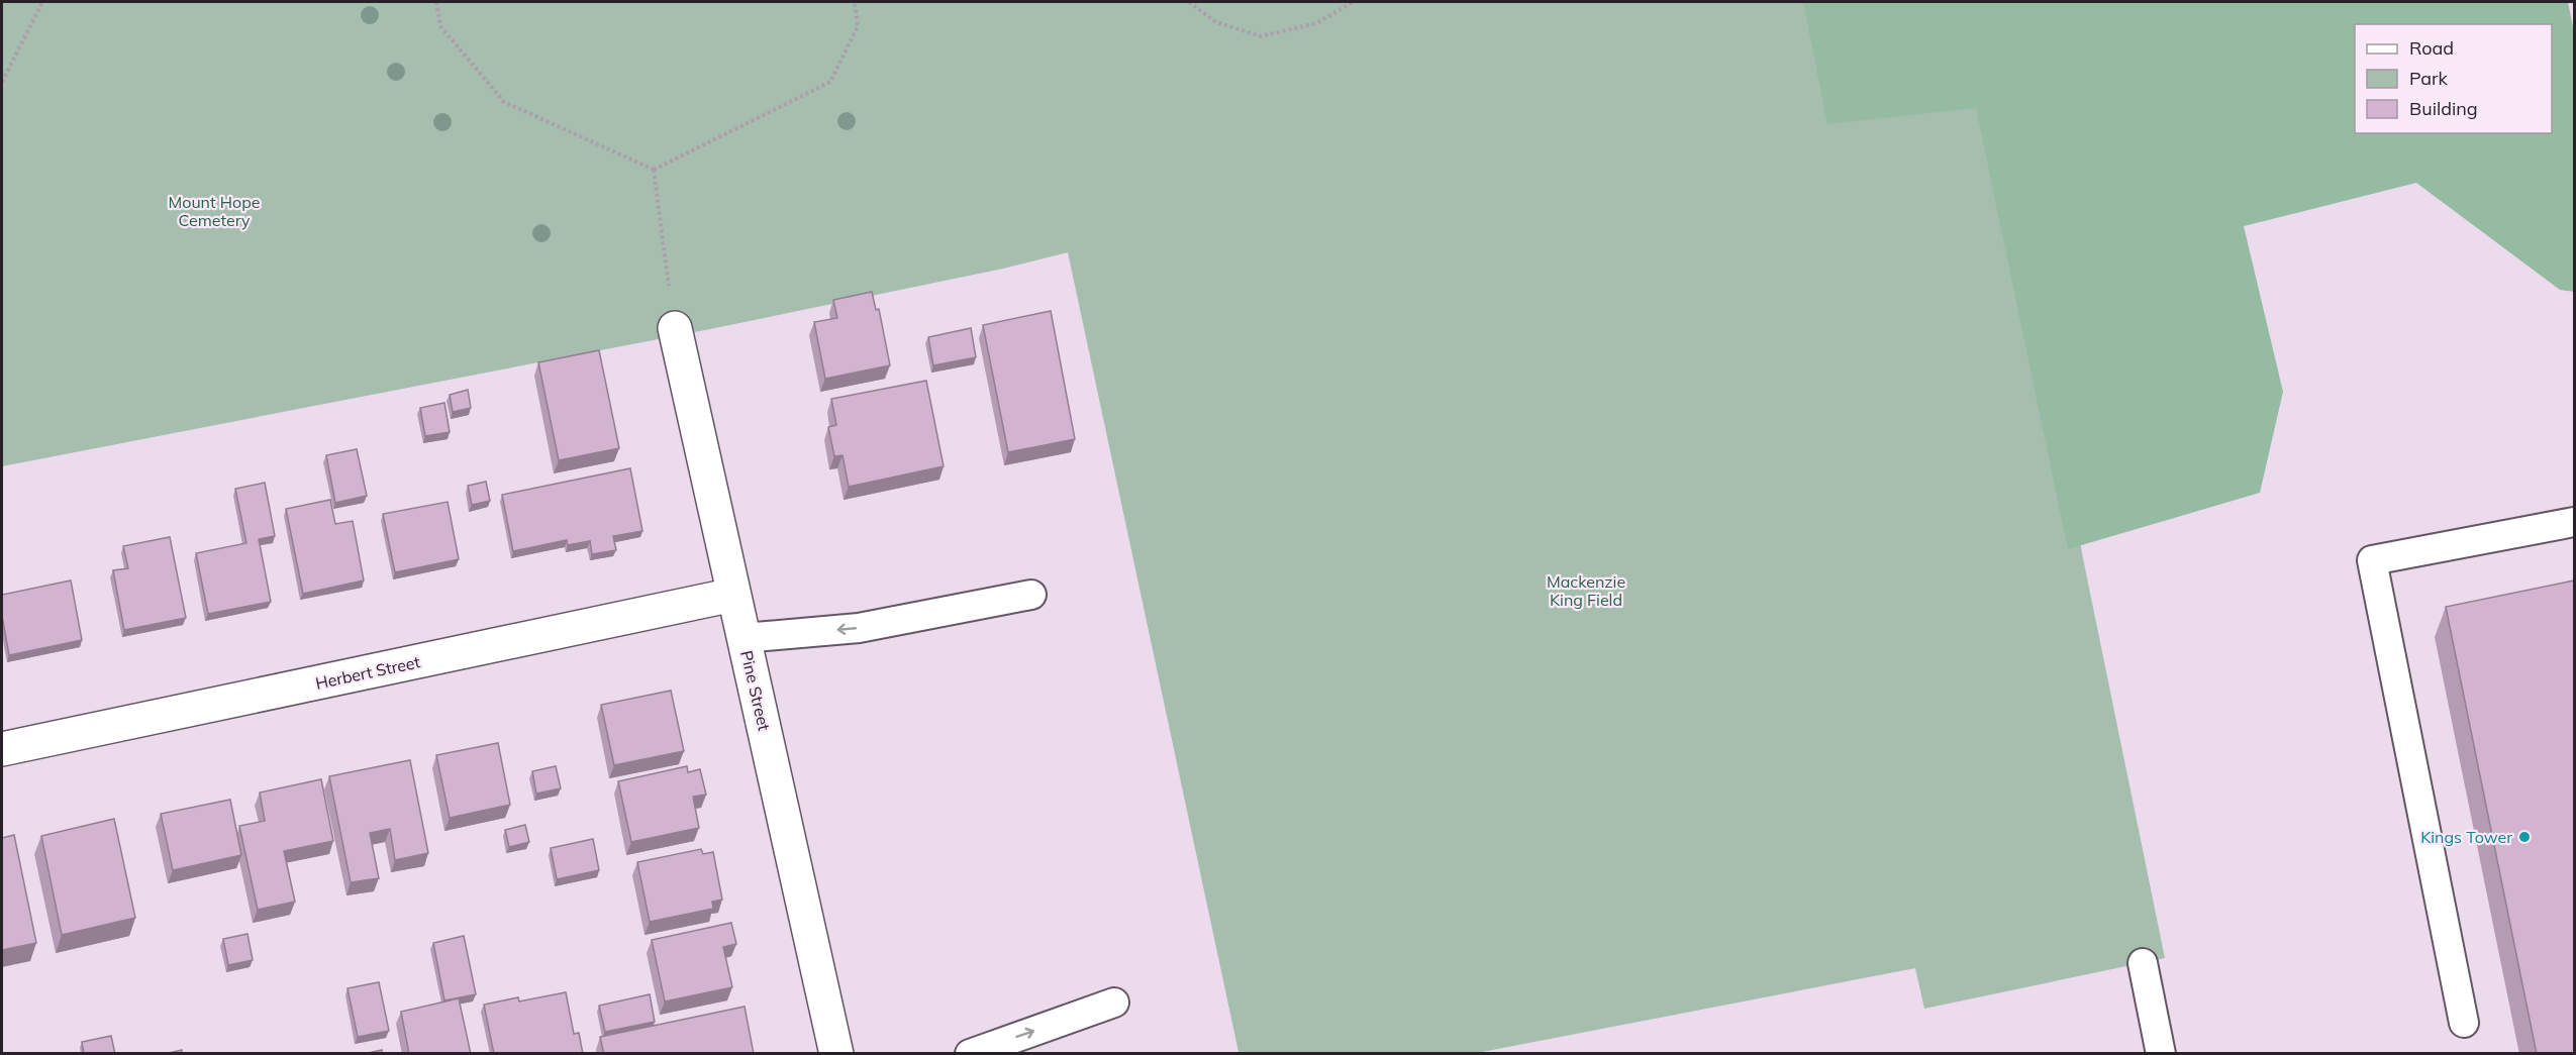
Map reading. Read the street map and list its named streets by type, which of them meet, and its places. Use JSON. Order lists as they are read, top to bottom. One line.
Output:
{"streets":{"street":["Herbert Street","Pine Street"]},"crossings":[["Herbert Street","Pine Street"]],"parks":["Mount Hope Cemetery","Mackenzie King Field"],"places":["Kings Tower"],"legend":["Road","Park","Building"]}
